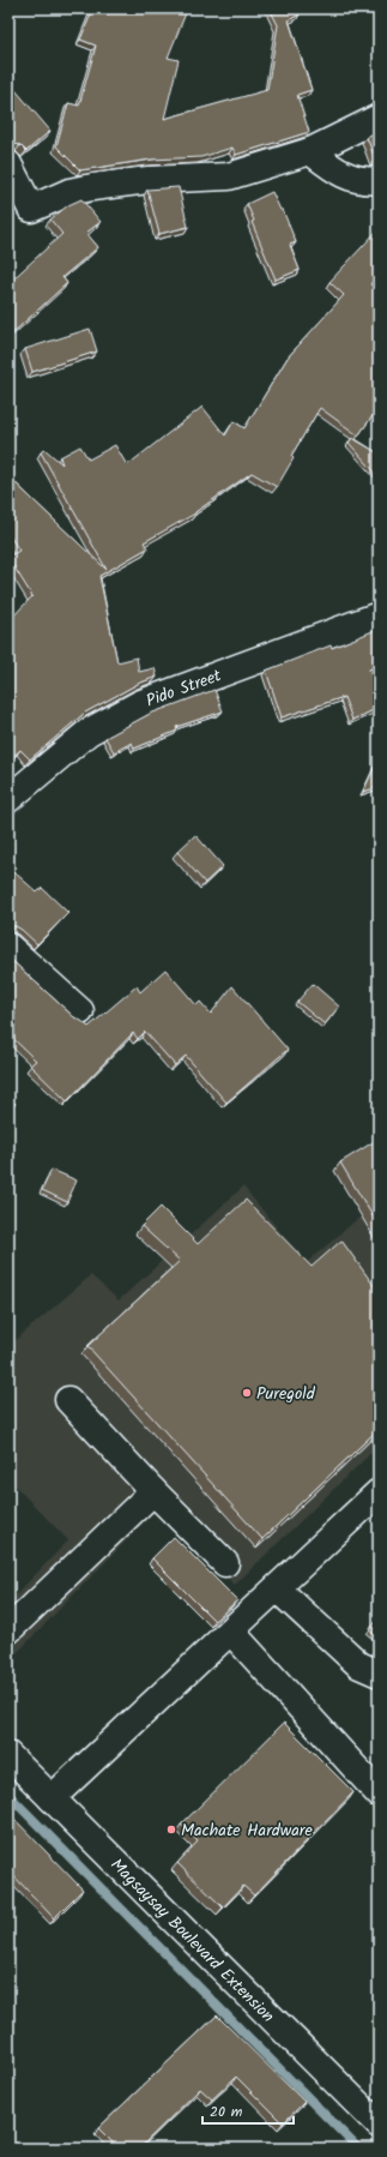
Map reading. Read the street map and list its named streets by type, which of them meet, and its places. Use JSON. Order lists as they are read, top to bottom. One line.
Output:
{"streets":{"street":["Pido Street","Magsaysay Boulevard Extension"]},"places":["Puregold","Machate Hardware"],"scale_bar":"20 m"}
